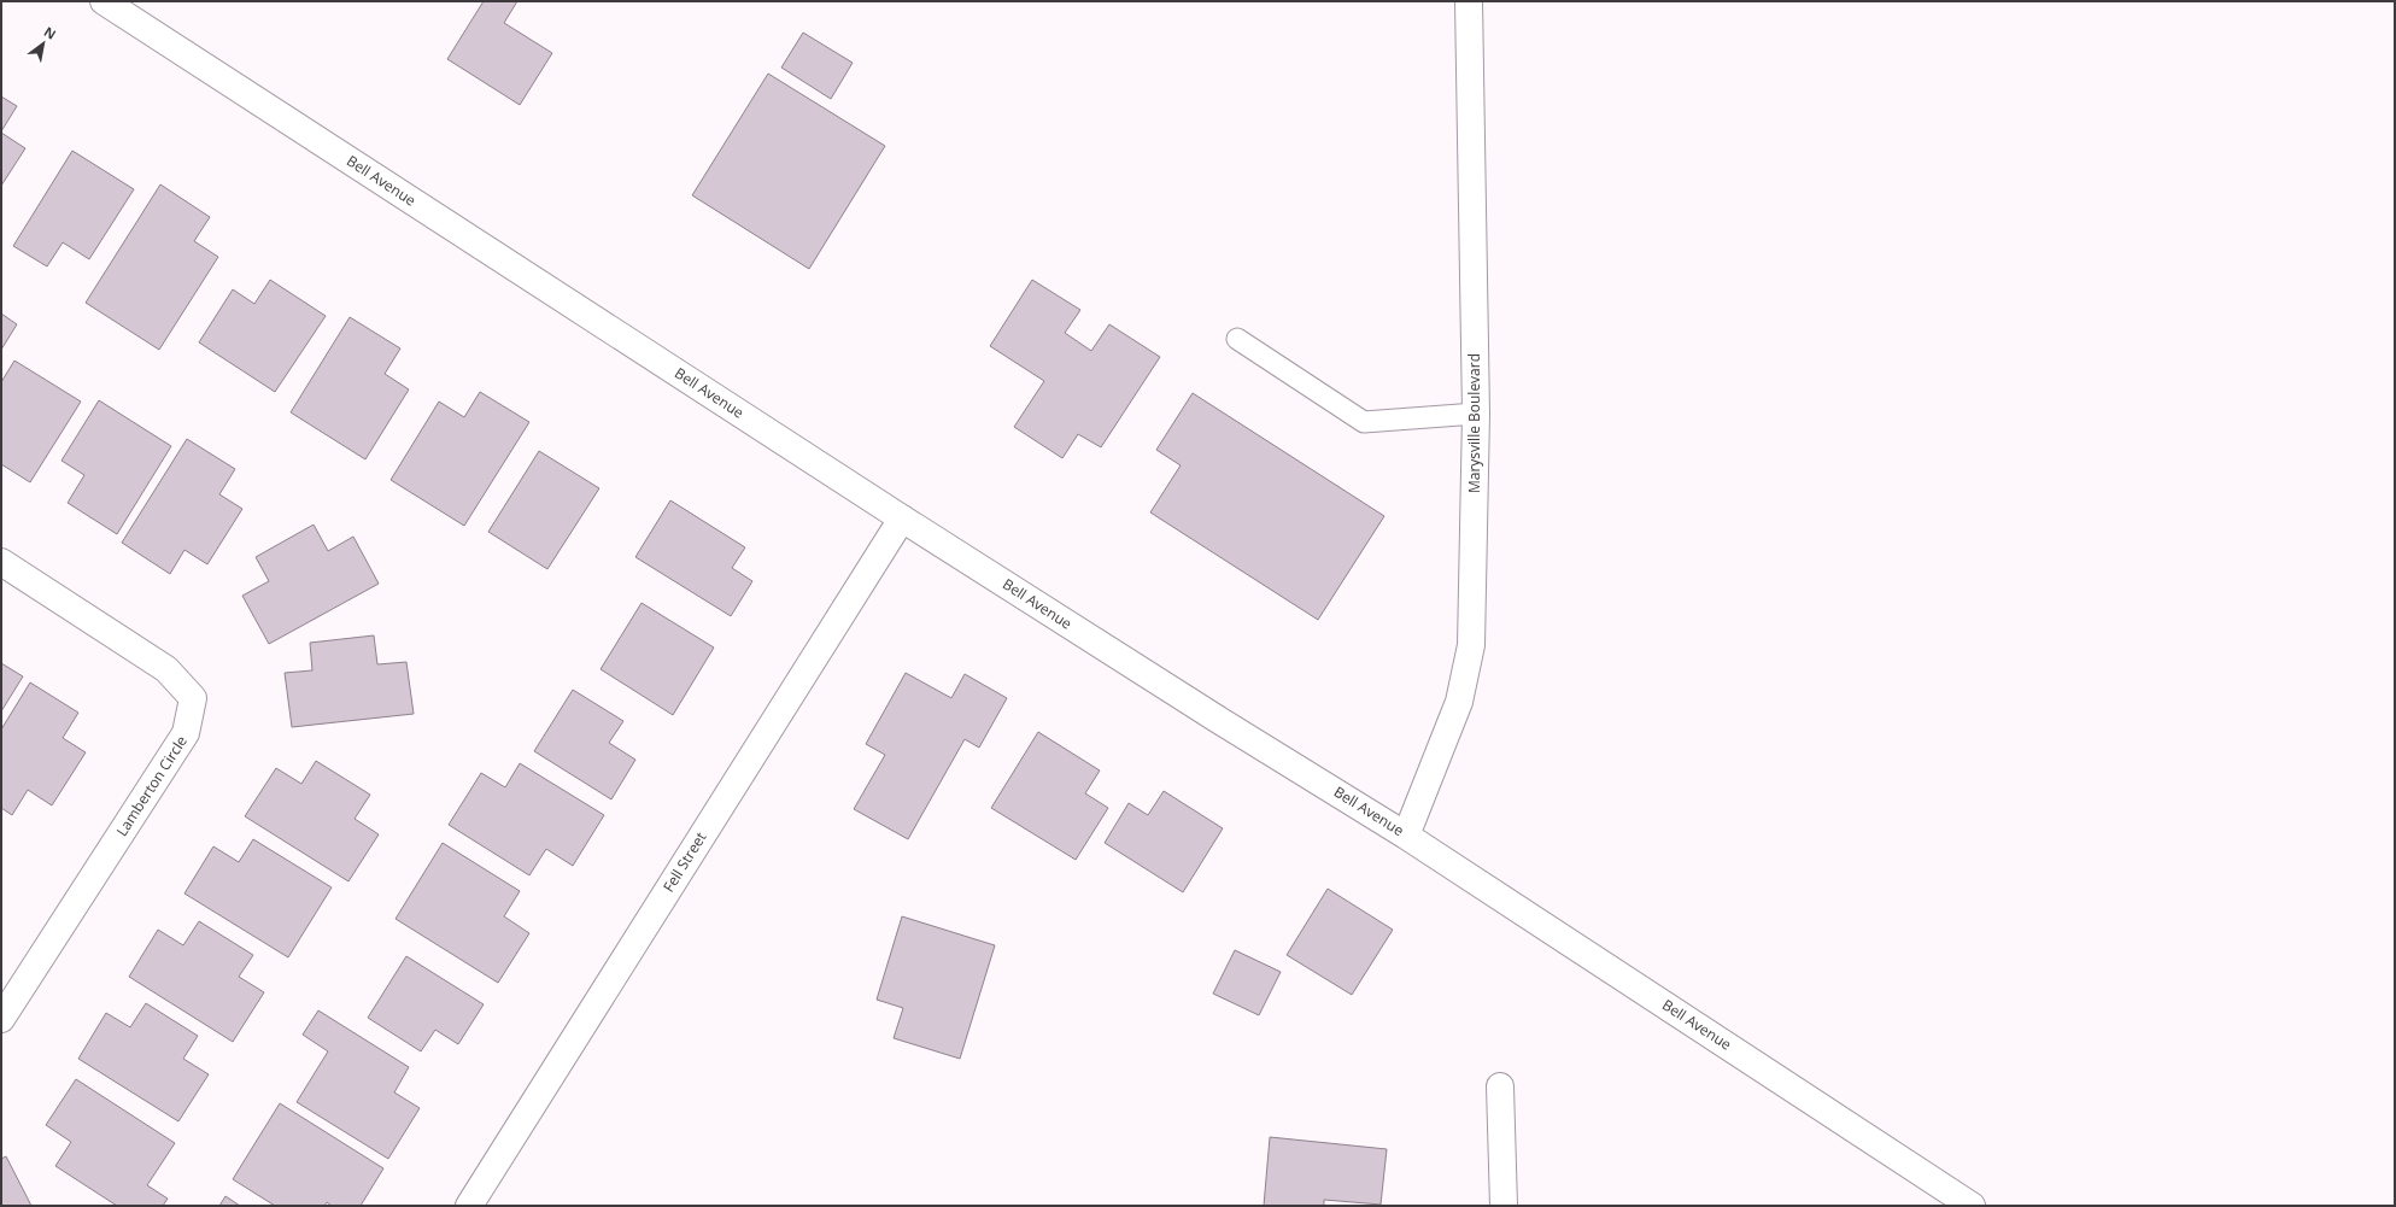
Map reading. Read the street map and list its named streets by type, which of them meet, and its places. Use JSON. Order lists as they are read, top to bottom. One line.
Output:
{"streets":{"main road":["Bell Avenue","Marysville Boulevard","Lamberton Circle","Fell Street"]},"crossings":[["Bell Avenue","Marysville Boulevard"],["Bell Avenue","Fell Street"]],"north":"top right"}
